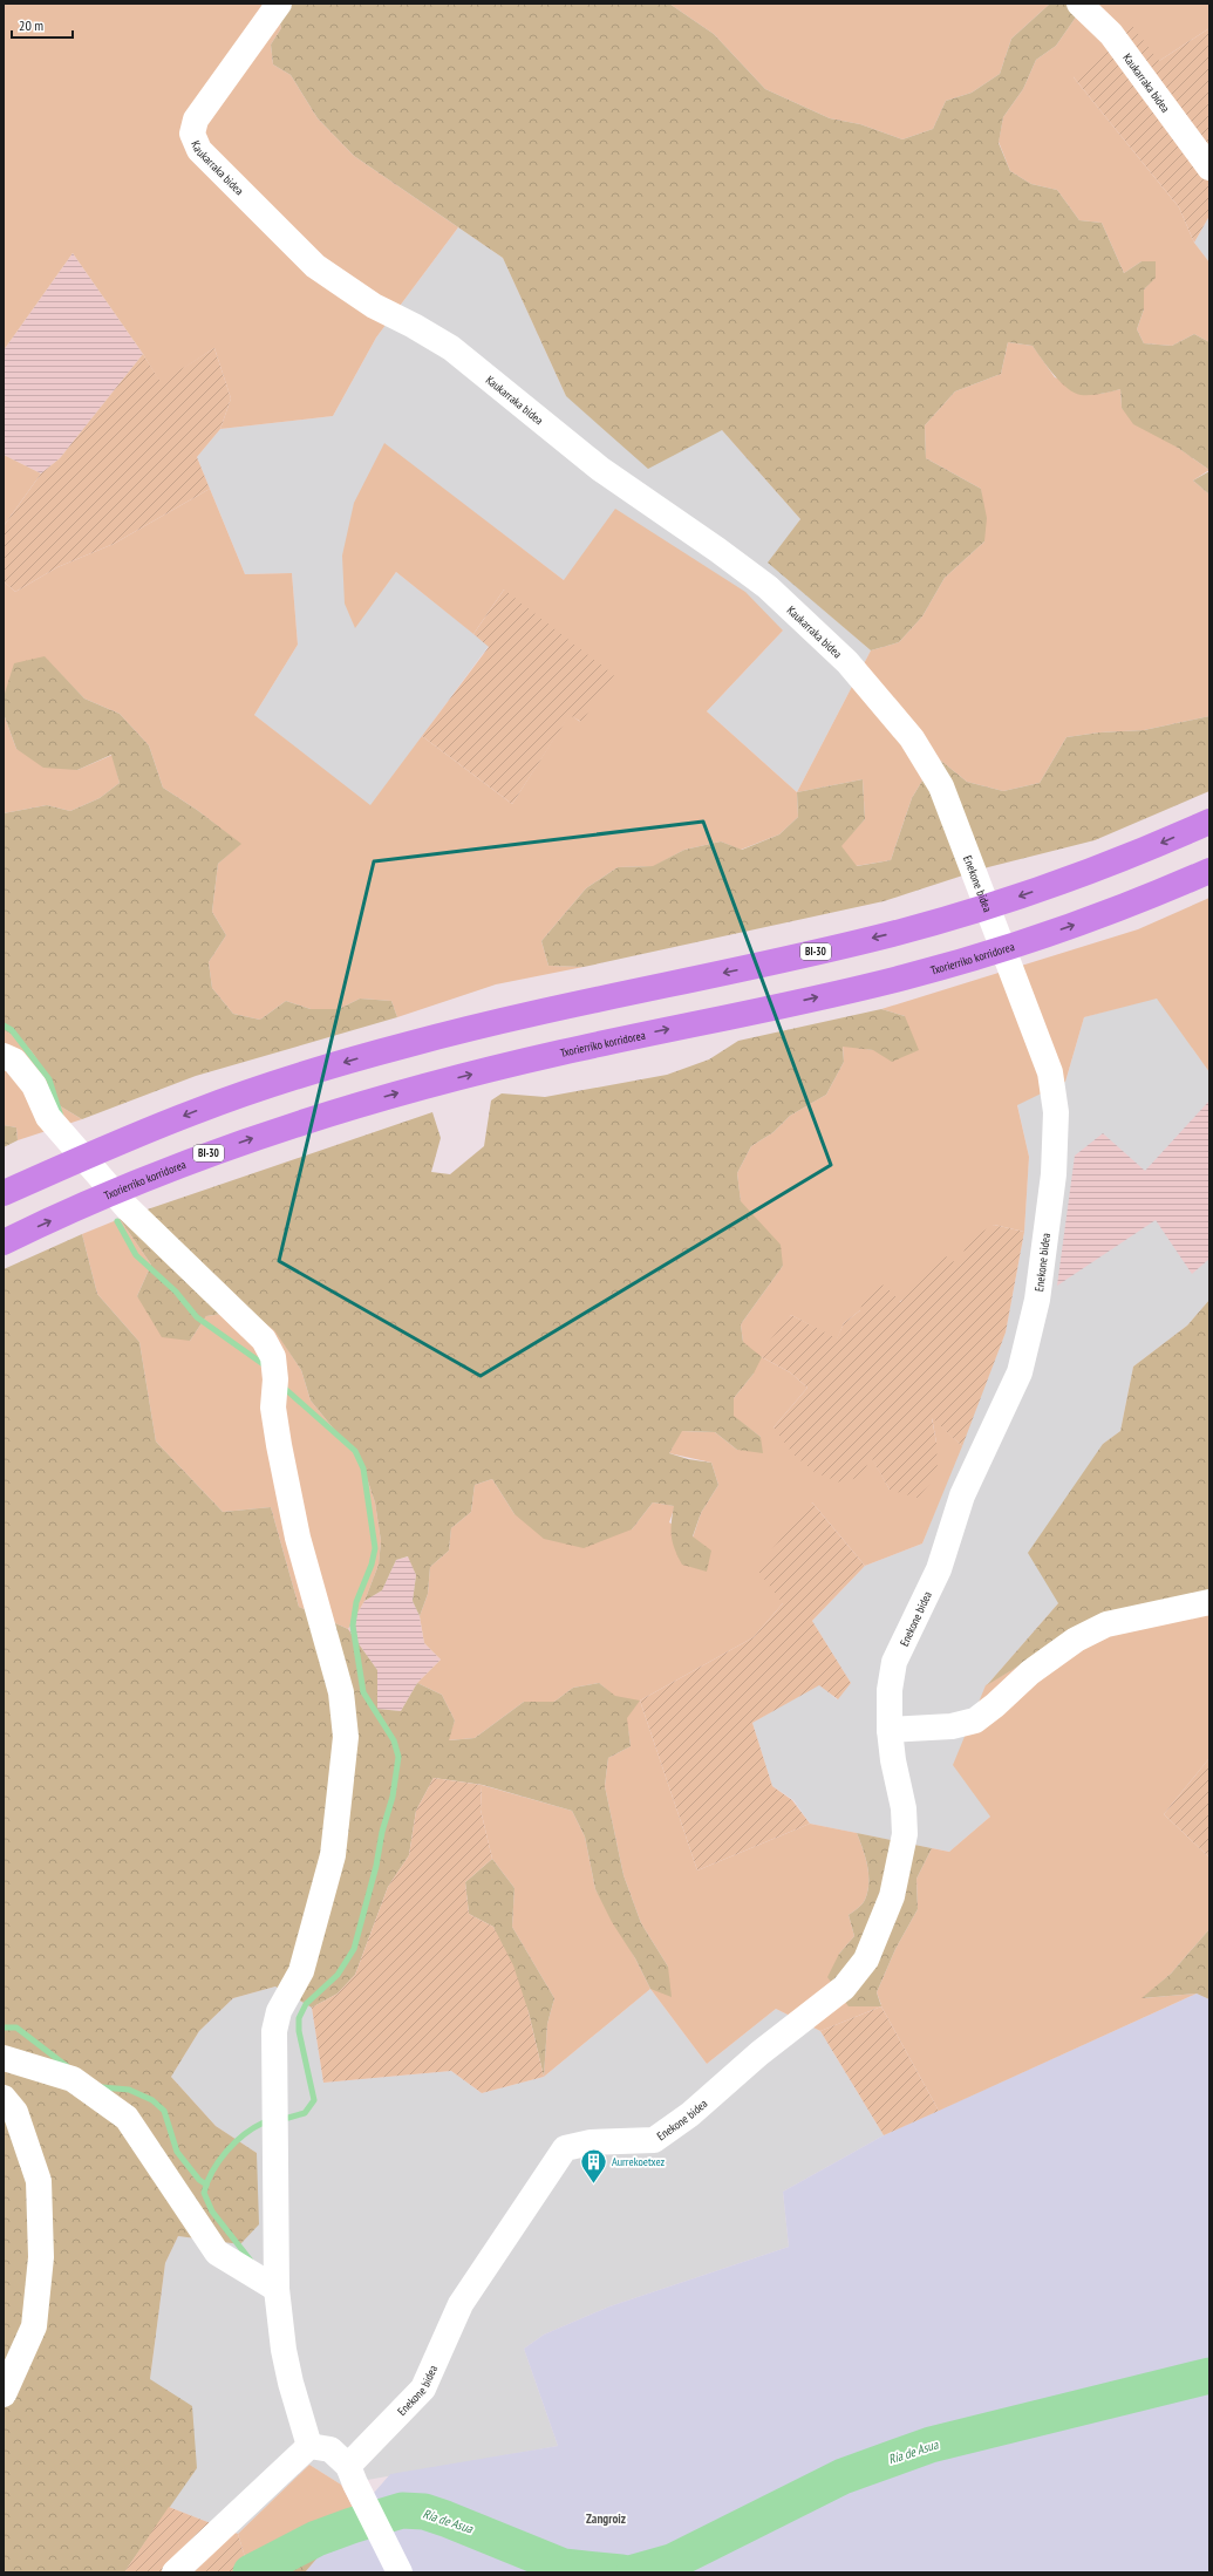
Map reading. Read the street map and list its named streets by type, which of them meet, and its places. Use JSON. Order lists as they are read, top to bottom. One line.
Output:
{"streets":{"highway":["BI-30","Txorierriko korridorea"],"street":["Kaukarraka bidea","Enekone bidea"]},"crossings":[["Kaukarraka bidea","Enekone bidea"]],"districts":["Zangroiz"],"water":["Ría de Asua"],"places":{"building":["Aurrekoetxez"]},"scale_bar":"20 m"}
